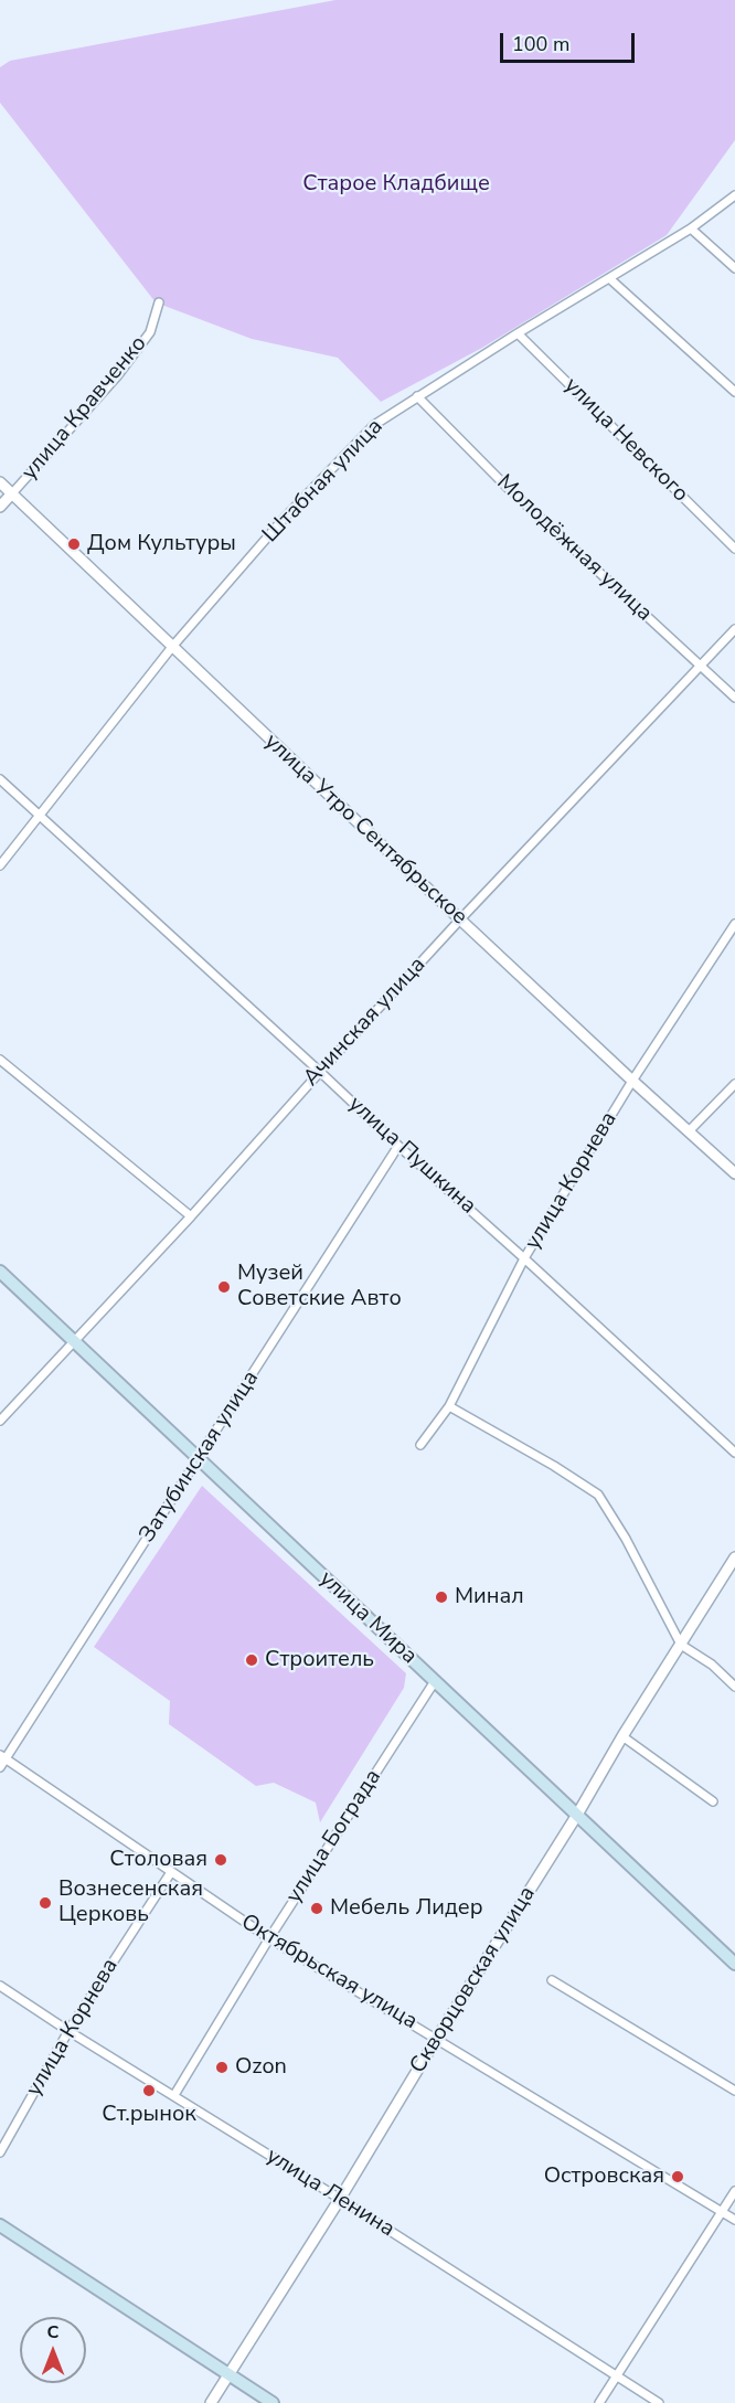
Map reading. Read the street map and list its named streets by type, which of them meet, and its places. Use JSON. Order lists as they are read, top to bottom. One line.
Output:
{"streets":{"main road":["улица Мира"],"street":["улица Кравченко","улица Невского","Штабная улица","Молодёжная улица","улица Утро Сентябрьское","Ачинская улица","улица Пушкина","улица Корнева","Затубинская улица","улица Бограда","Октябрьская улица","Скворцовская улица","улица Ленина"]},"crossings":[["улица Кравченко","улица Утро Сентябрьское"],["улица Невского","Штабная улица"],["Штабная улица","Молодёжная улица"],["Штабная улица","улица Утро Сентябрьское"],["Штабная улица","улица Пушкина"],["Молодёжная улица","Ачинская улица"],["улица Утро Сентябрьское","Ачинская улица"],["улица Утро Сентябрьское","улица Корнева"],["Ачинская улица","улица Пушкина"],["Ачинская улица","улица Мира"],["улица Пушкина","улица Корнева"],["улица Пушкина","Затубинская улица"],["улица Корнева","Октябрьская улица"],["улица Корнева","улица Ленина"],["Затубинская улица","улица Мира"],["Затубинская улица","Октябрьская улица"],["улица Мира","улица Бограда"],["улица Мира","Скворцовская улица"],["улица Бограда","Октябрьская улица"],["улица Бограда","улица Ленина"],["Октябрьская улица","Скворцовская улица"],["Скворцовская улица","улица Ленина"]],"parks":["Старое Кладбище"],"places":["Дом Культуры","Музей Советские Авто","Минал","Строитель","Столовая","Вознесенская Церковь","Мебель Лидер","Ozon","Ст.рынок","Островская"],"scale_bar":"100 m","north":"top"}
